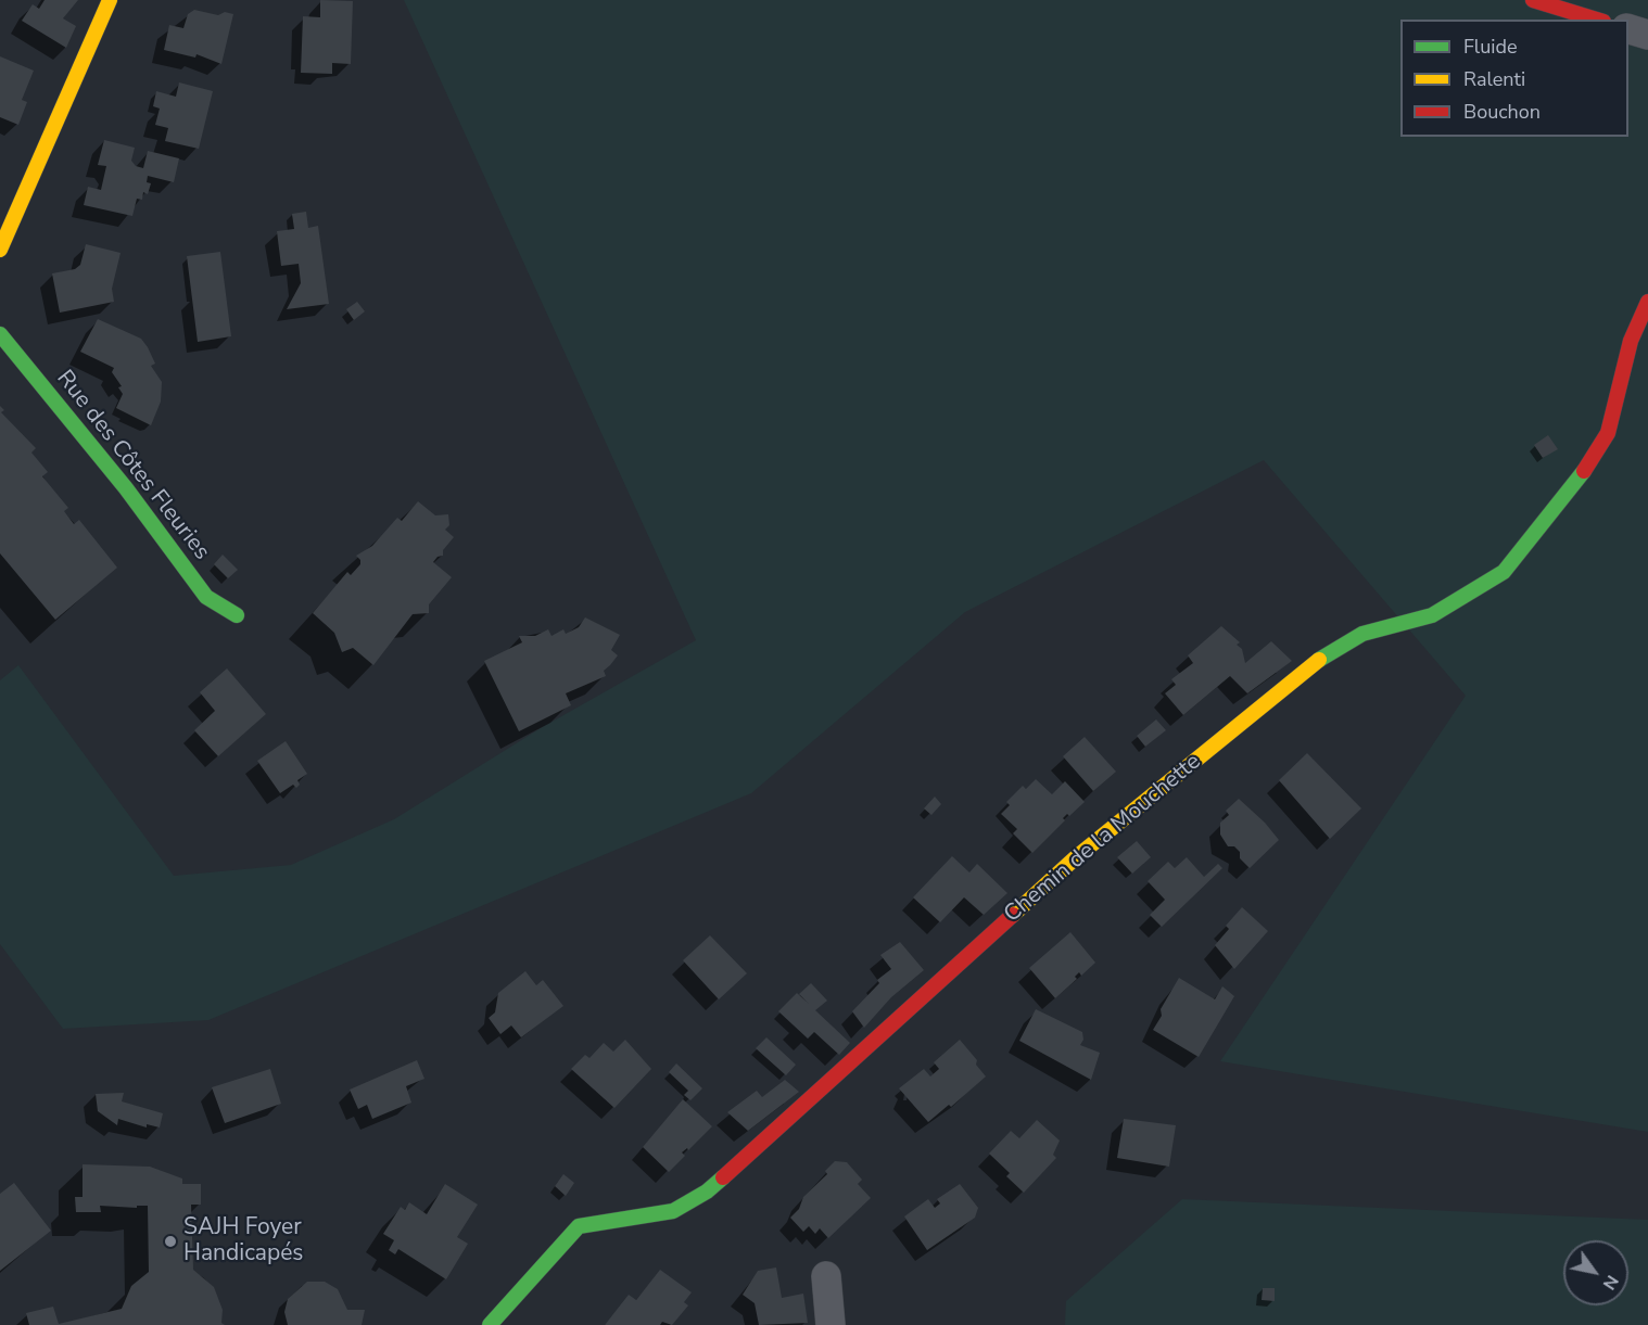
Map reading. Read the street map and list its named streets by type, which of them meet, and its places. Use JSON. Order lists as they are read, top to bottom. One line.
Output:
{"streets":{"street":["Rue des Côtes Fleuries","Chemin de la Mouchette"]},"places":["SAJH Foyer Handicapés"],"legend":["Fluide","Ralenti","Bouchon"],"north":"bottom right"}
